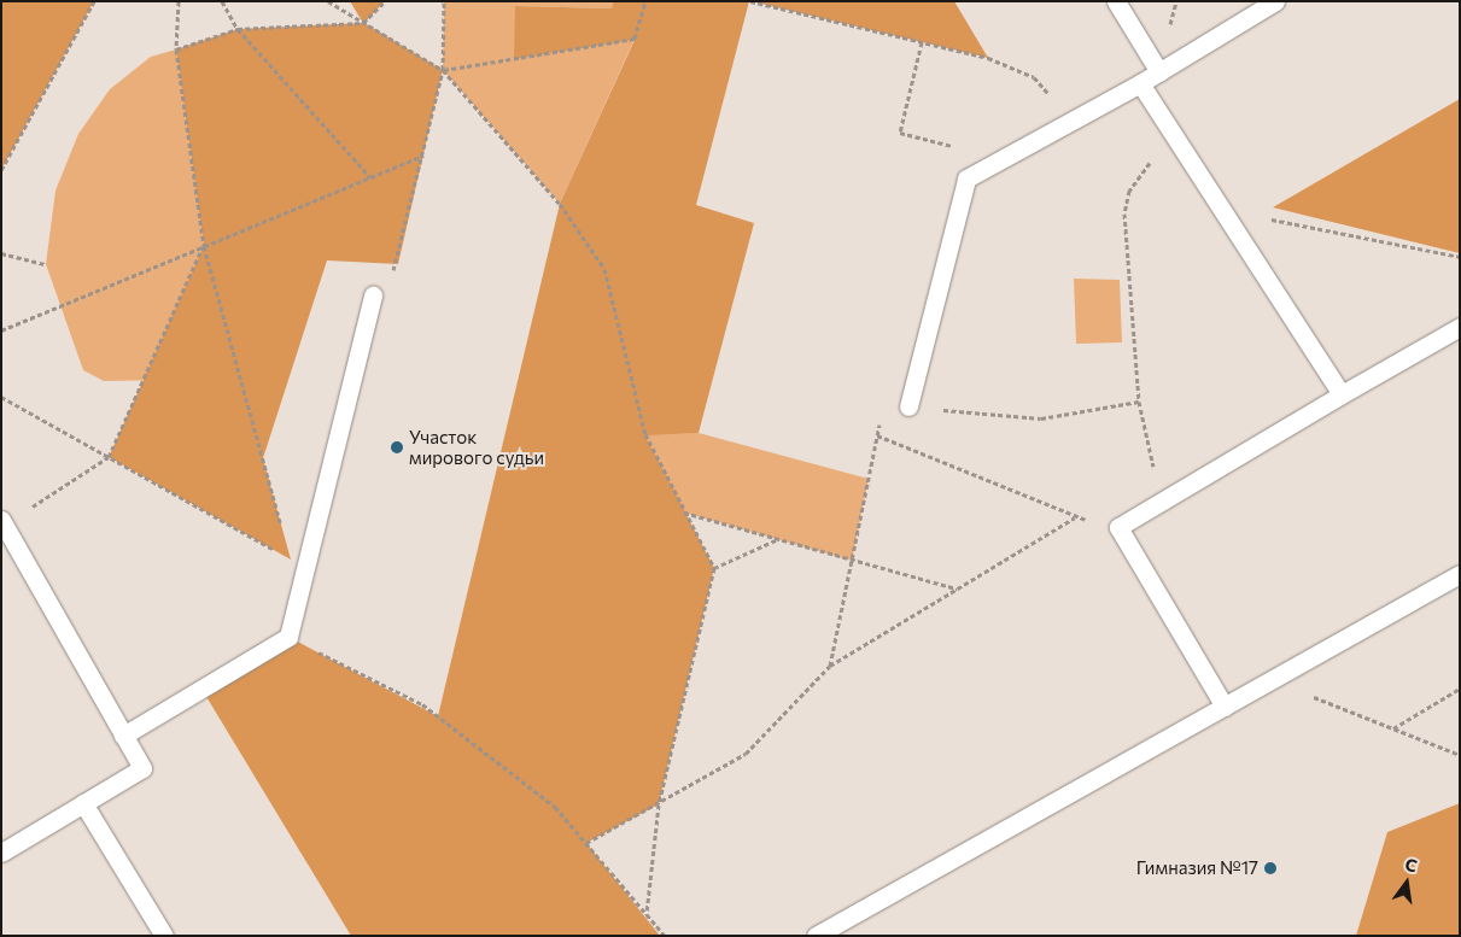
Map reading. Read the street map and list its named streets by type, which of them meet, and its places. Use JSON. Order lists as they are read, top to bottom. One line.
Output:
{"places":["Участок мирового судьи","Гимназия №17"],"north":"top"}
